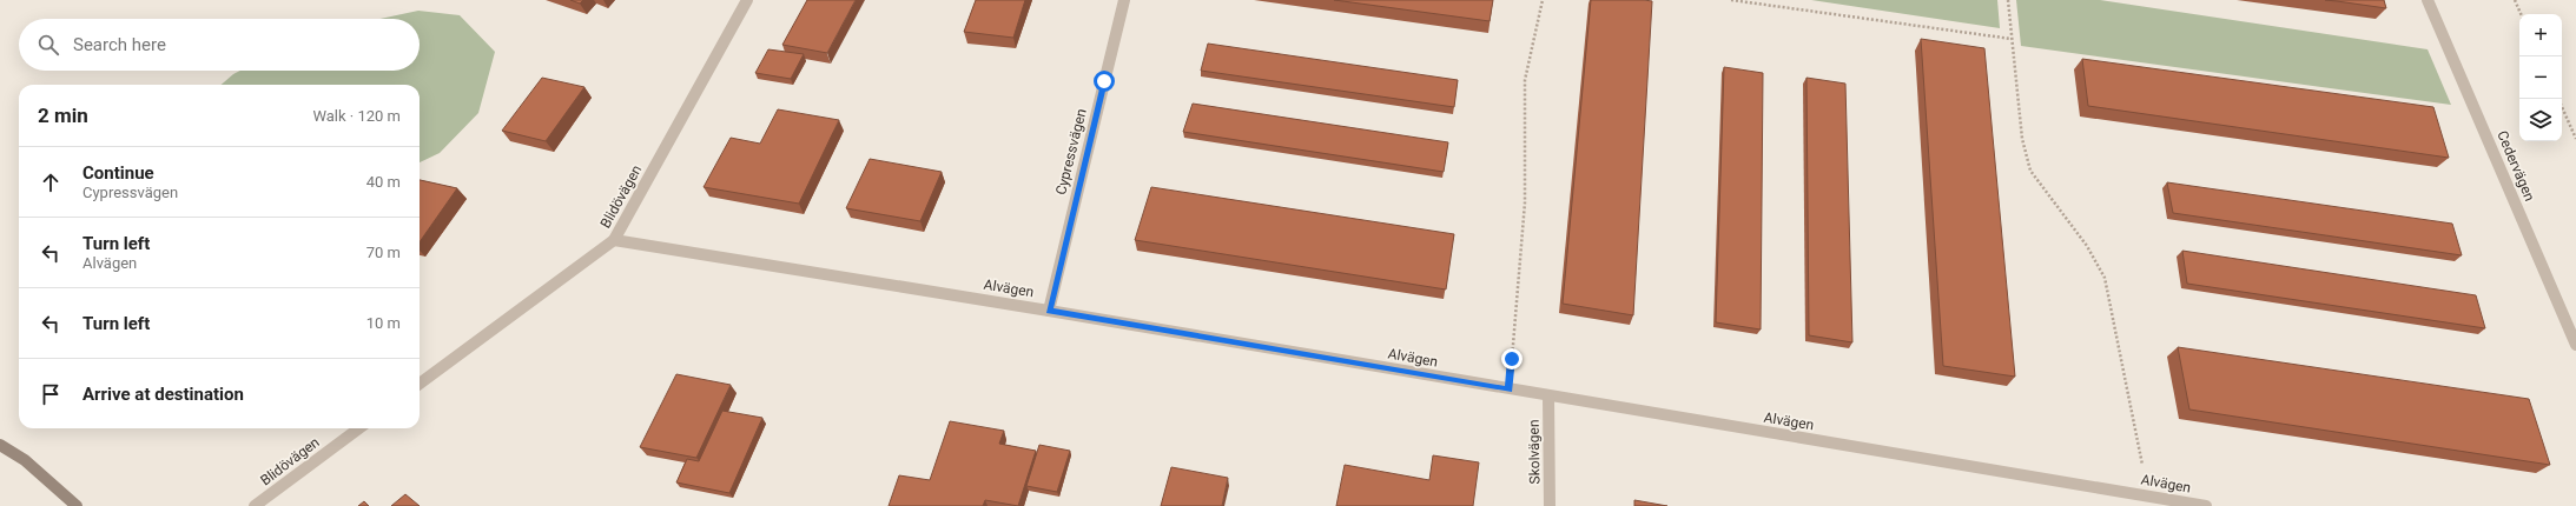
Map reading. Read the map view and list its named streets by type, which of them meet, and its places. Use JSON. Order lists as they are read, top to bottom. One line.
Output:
{"streets":{"street":["Cypressvägen","Cedervägen","Blidövägen","Alvägen","Skolvägen"]},"crossings":[["Cypressvägen","Alvägen"],["Blidövägen","Alvägen"],["Alvägen","Skolvägen"]],"page":{"map_buttons":["+","−"],"search":"Search here","heading":["2 min","Walk · 120 m"],"list":[["Continue","Cypressvägen","40 m"],["Turn left","Alvägen","70 m"],["Turn left","10 m"],"Arrive at destination"]}}
